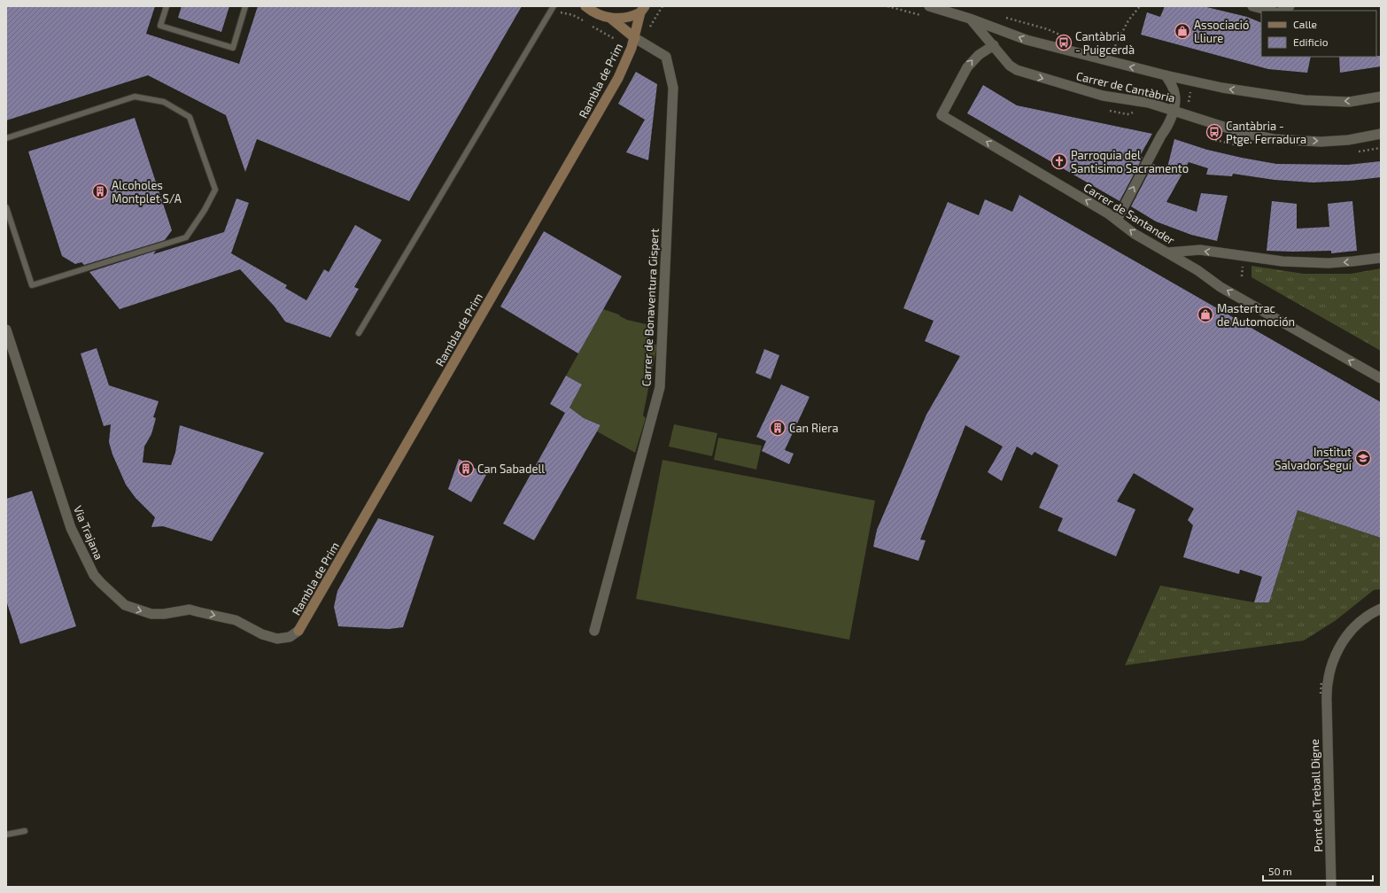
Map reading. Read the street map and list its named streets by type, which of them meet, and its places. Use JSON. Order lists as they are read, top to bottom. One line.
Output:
{"streets":{"main road":["Rambla de Prim"],"street":["Carrer de Cantàbria","Carrer de Santander","Carrer de Bonaventura Gispert","Via Trajana","Pont del Treball Digne"]},"crossings":[["Rambla de Prim","Carrer de Bonaventura Gispert"],["Rambla de Prim","Via Trajana"],["Carrer de Cantàbria","Carrer de Santander"]],"one_way":["Carrer de Santander","Via Trajana"],"places":{"shop":["Associació Lliure","Mastertrac de Automoción"],"bus stop":["Cantàbria - Puigcerdà","Cantàbria - Ptge. Ferradura"],"church":["Parroquia del Santisimo Sacramento"],"building":["Alcoholes Montplet S/A","Can Riera","Can Sabadell"],"school or university":["Institut Salvador Seguí"]},"legend":["Calle","Edificio"],"scale_bar":"50 m"}
